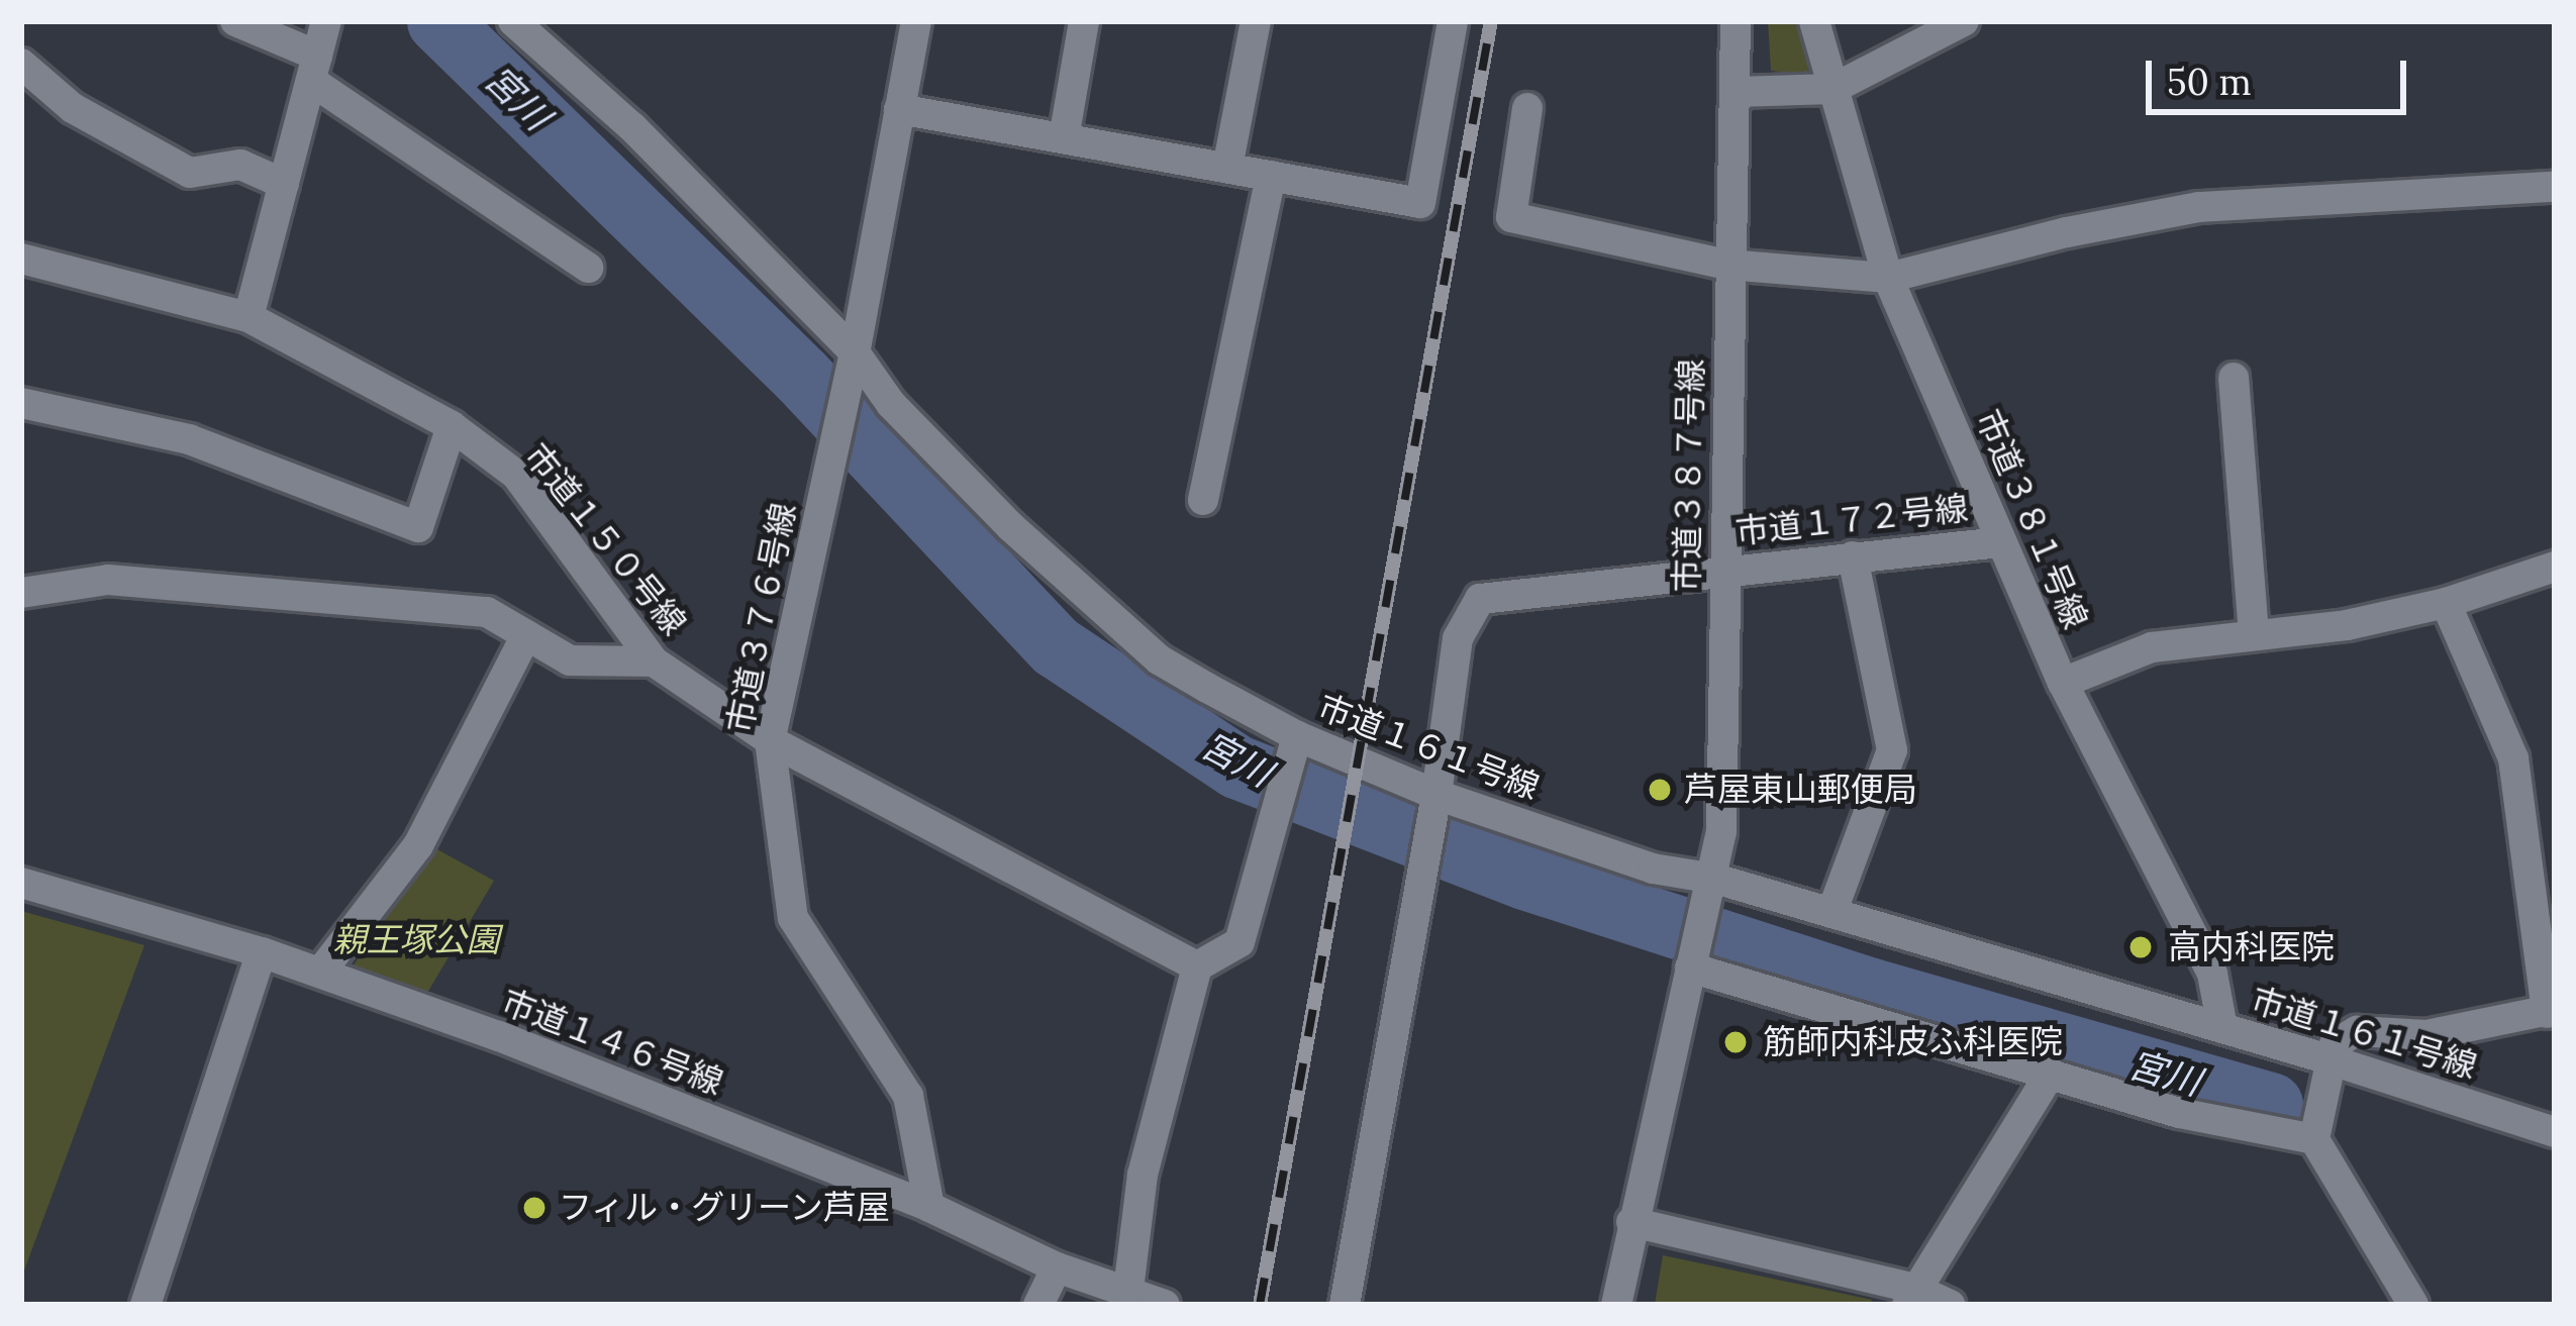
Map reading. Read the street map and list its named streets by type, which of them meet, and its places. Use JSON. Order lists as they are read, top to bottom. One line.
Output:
{"streets":{"street":["市道３８７号線","市道３８１号線","市道１７２号線","市道１５０号線","市道３７６号線","市道１６１号線","市道１４６号線"]},"crossings":[["市道３８７号線","市道１７２号線"],["市道３８７号線","市道１６１号線"],["市道３８１号線","市道１７２号線"],["市道３８１号線","市道１６１号線"],["市道１７２号線","市道１６１号線"],["市道１５０号線","市道３７６号線"],["市道３７６号線","市道１６１号線"],["市道３７６号線","市道１４６号線"]],"water":["宮川"],"parks":["親王塚公園"],"places":["芦屋東山郵便局","高内科医院","筋師内科皮ふ科医院","フィル・グリーン芦屋"],"scale_bar":"50 m"}
